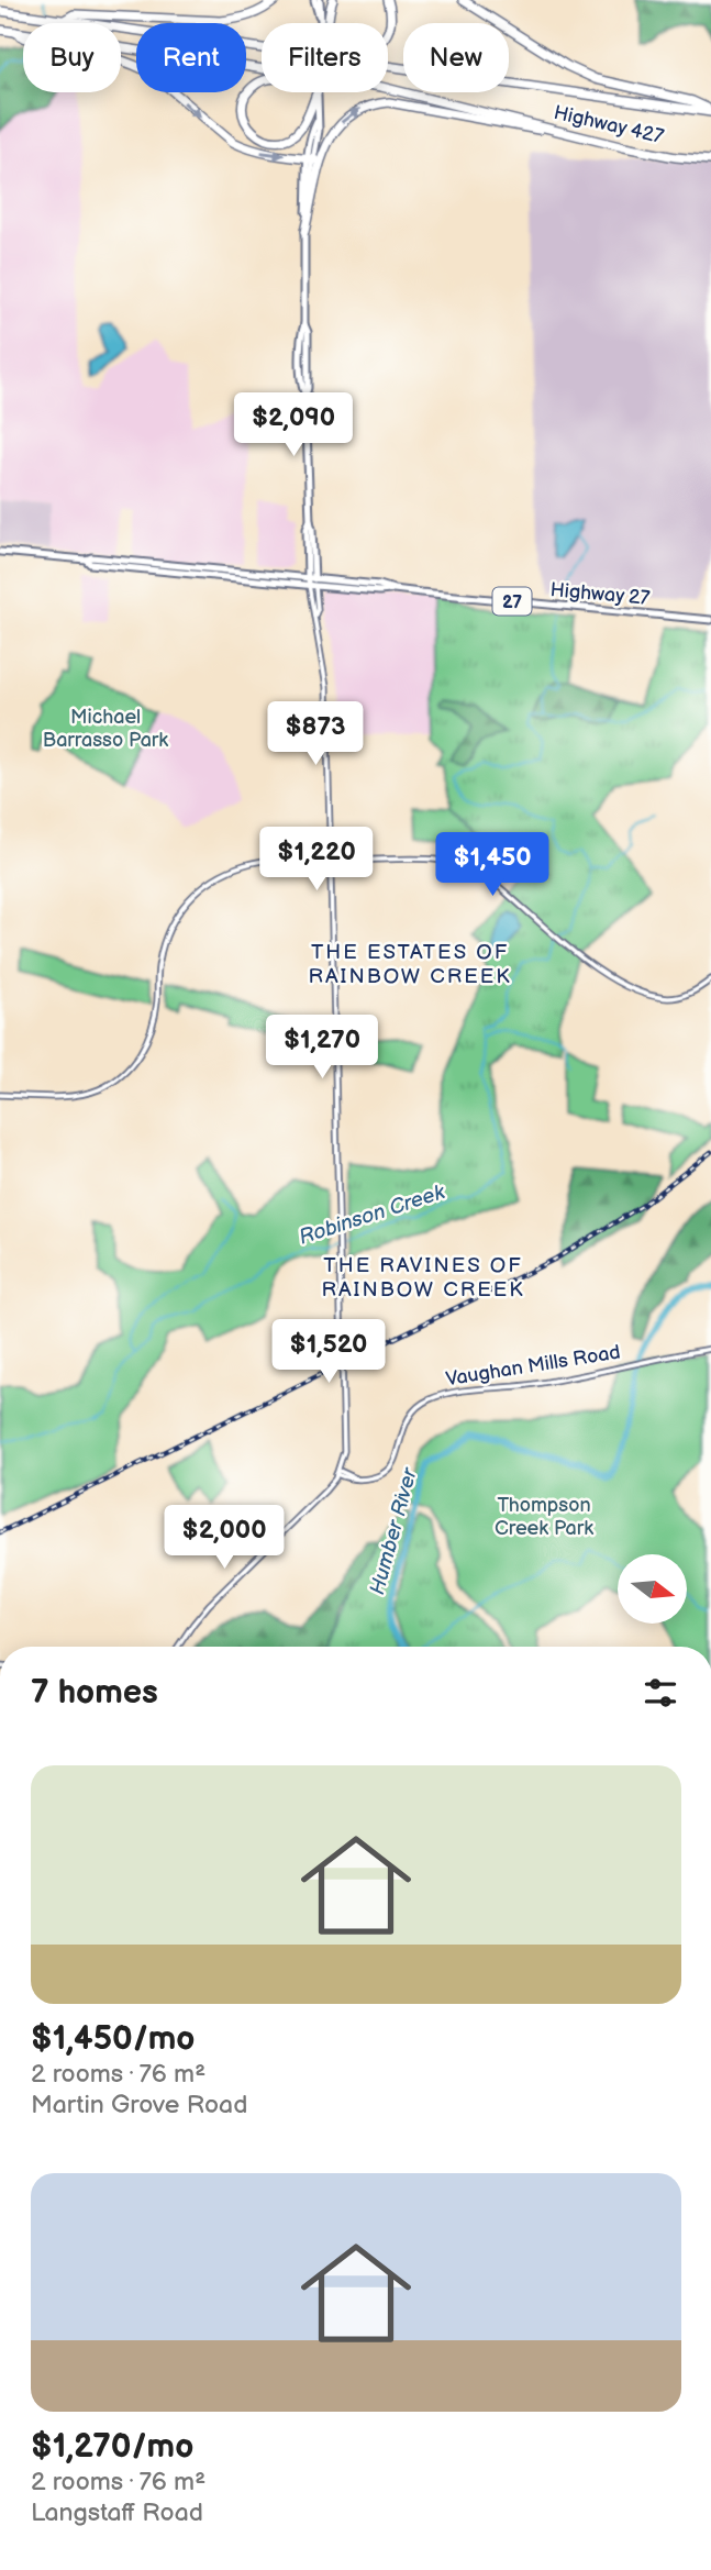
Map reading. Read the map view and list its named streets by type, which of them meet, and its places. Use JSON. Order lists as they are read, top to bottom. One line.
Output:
{"streets":{"highway":["Highway 427"],"main road":["Highway 27","27"],"street":["Vaughan Mills Road"]},"districts":["THE ESTATES OF RAINBOW CREEK","THE RAVINES OF RAINBOW CREEK"],"water":["Robinson Creek","Humber River"],"parks":["Michael Barrasso Park","Thompson Creek Park"],"north":"right","page":{"chip":["Buy","Rent","Filters","New"],"price":["$2,090","$873","$1,220","$1,450","$1,270","$1,520","$2,000"],"heading":"7 homes","list":[{"name":"$1,450/mo","note":"2 rooms · 76 m² · Martin Grove Road"},{"name":"$1,270/mo","note":"2 rooms · 76 m² · Langstaff Road"}]}}
